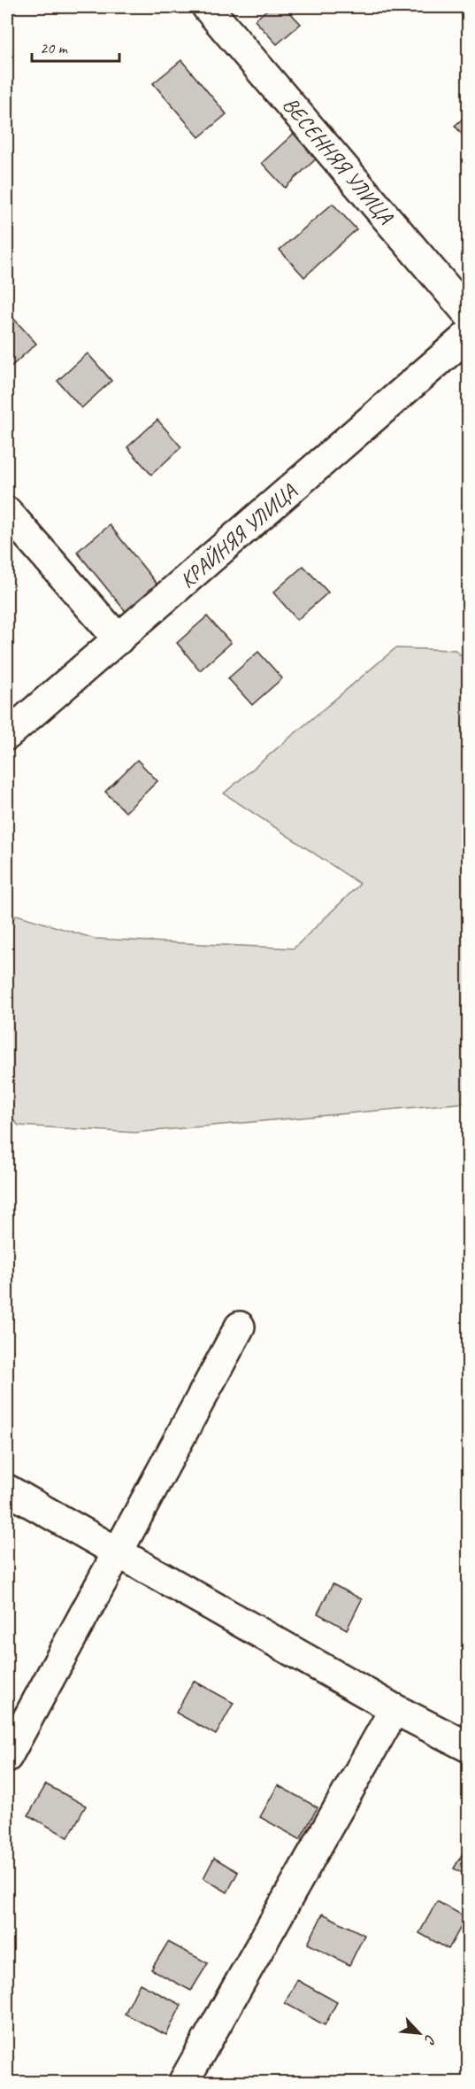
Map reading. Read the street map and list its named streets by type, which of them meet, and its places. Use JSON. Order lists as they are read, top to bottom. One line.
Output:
{"streets":{"street":["ВЕСЕННЯЯ УЛИЦА","КРАЙНЯЯ УЛИЦА"]},"scale_bar":"20 m","north":"bottom right"}
